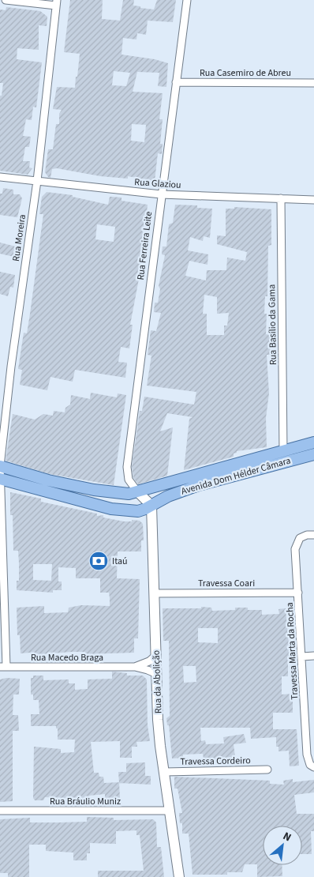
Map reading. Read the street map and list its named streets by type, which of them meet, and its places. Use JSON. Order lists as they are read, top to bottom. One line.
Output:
{"streets":{"main road":["Avenida Dom Hélder Câmara"],"street":["Rua Casemiro de Abreu","Rua Glaziou","Rua Moreira","Rua Ferreira Leite","Rua Basílio da Gama","Travessa Coari","Travessa Marta da Rocha","Rua Macedo Braga","Rua da Abolição","Travessa Cordeiro","Rua Bráulio Muniz"]},"crossings":[["Rua Casemiro de Abreu","Rua Ferreira Leite"],["Rua Glaziou","Rua Moreira"],["Rua Glaziou","Rua Ferreira Leite"],["Rua Glaziou","Rua Basílio da Gama"],["Rua Moreira","Avenida Dom Hélder Câmara"],["Rua Moreira","Rua Macedo Braga"],["Rua Ferreira Leite","Avenida Dom Hélder Câmara"],["Rua Basílio da Gama","Avenida Dom Hélder Câmara"],["Avenida Dom Hélder Câmara","Rua da Abolição"],["Travessa Coari","Travessa Marta da Rocha"],["Travessa Coari","Rua da Abolição"],["Rua Macedo Braga","Rua da Abolição"],["Rua da Abolição","Travessa Cordeiro"],["Rua da Abolição","Rua Bráulio Muniz"]],"places":{"bank":["Itaú"]},"north":"top right"}
